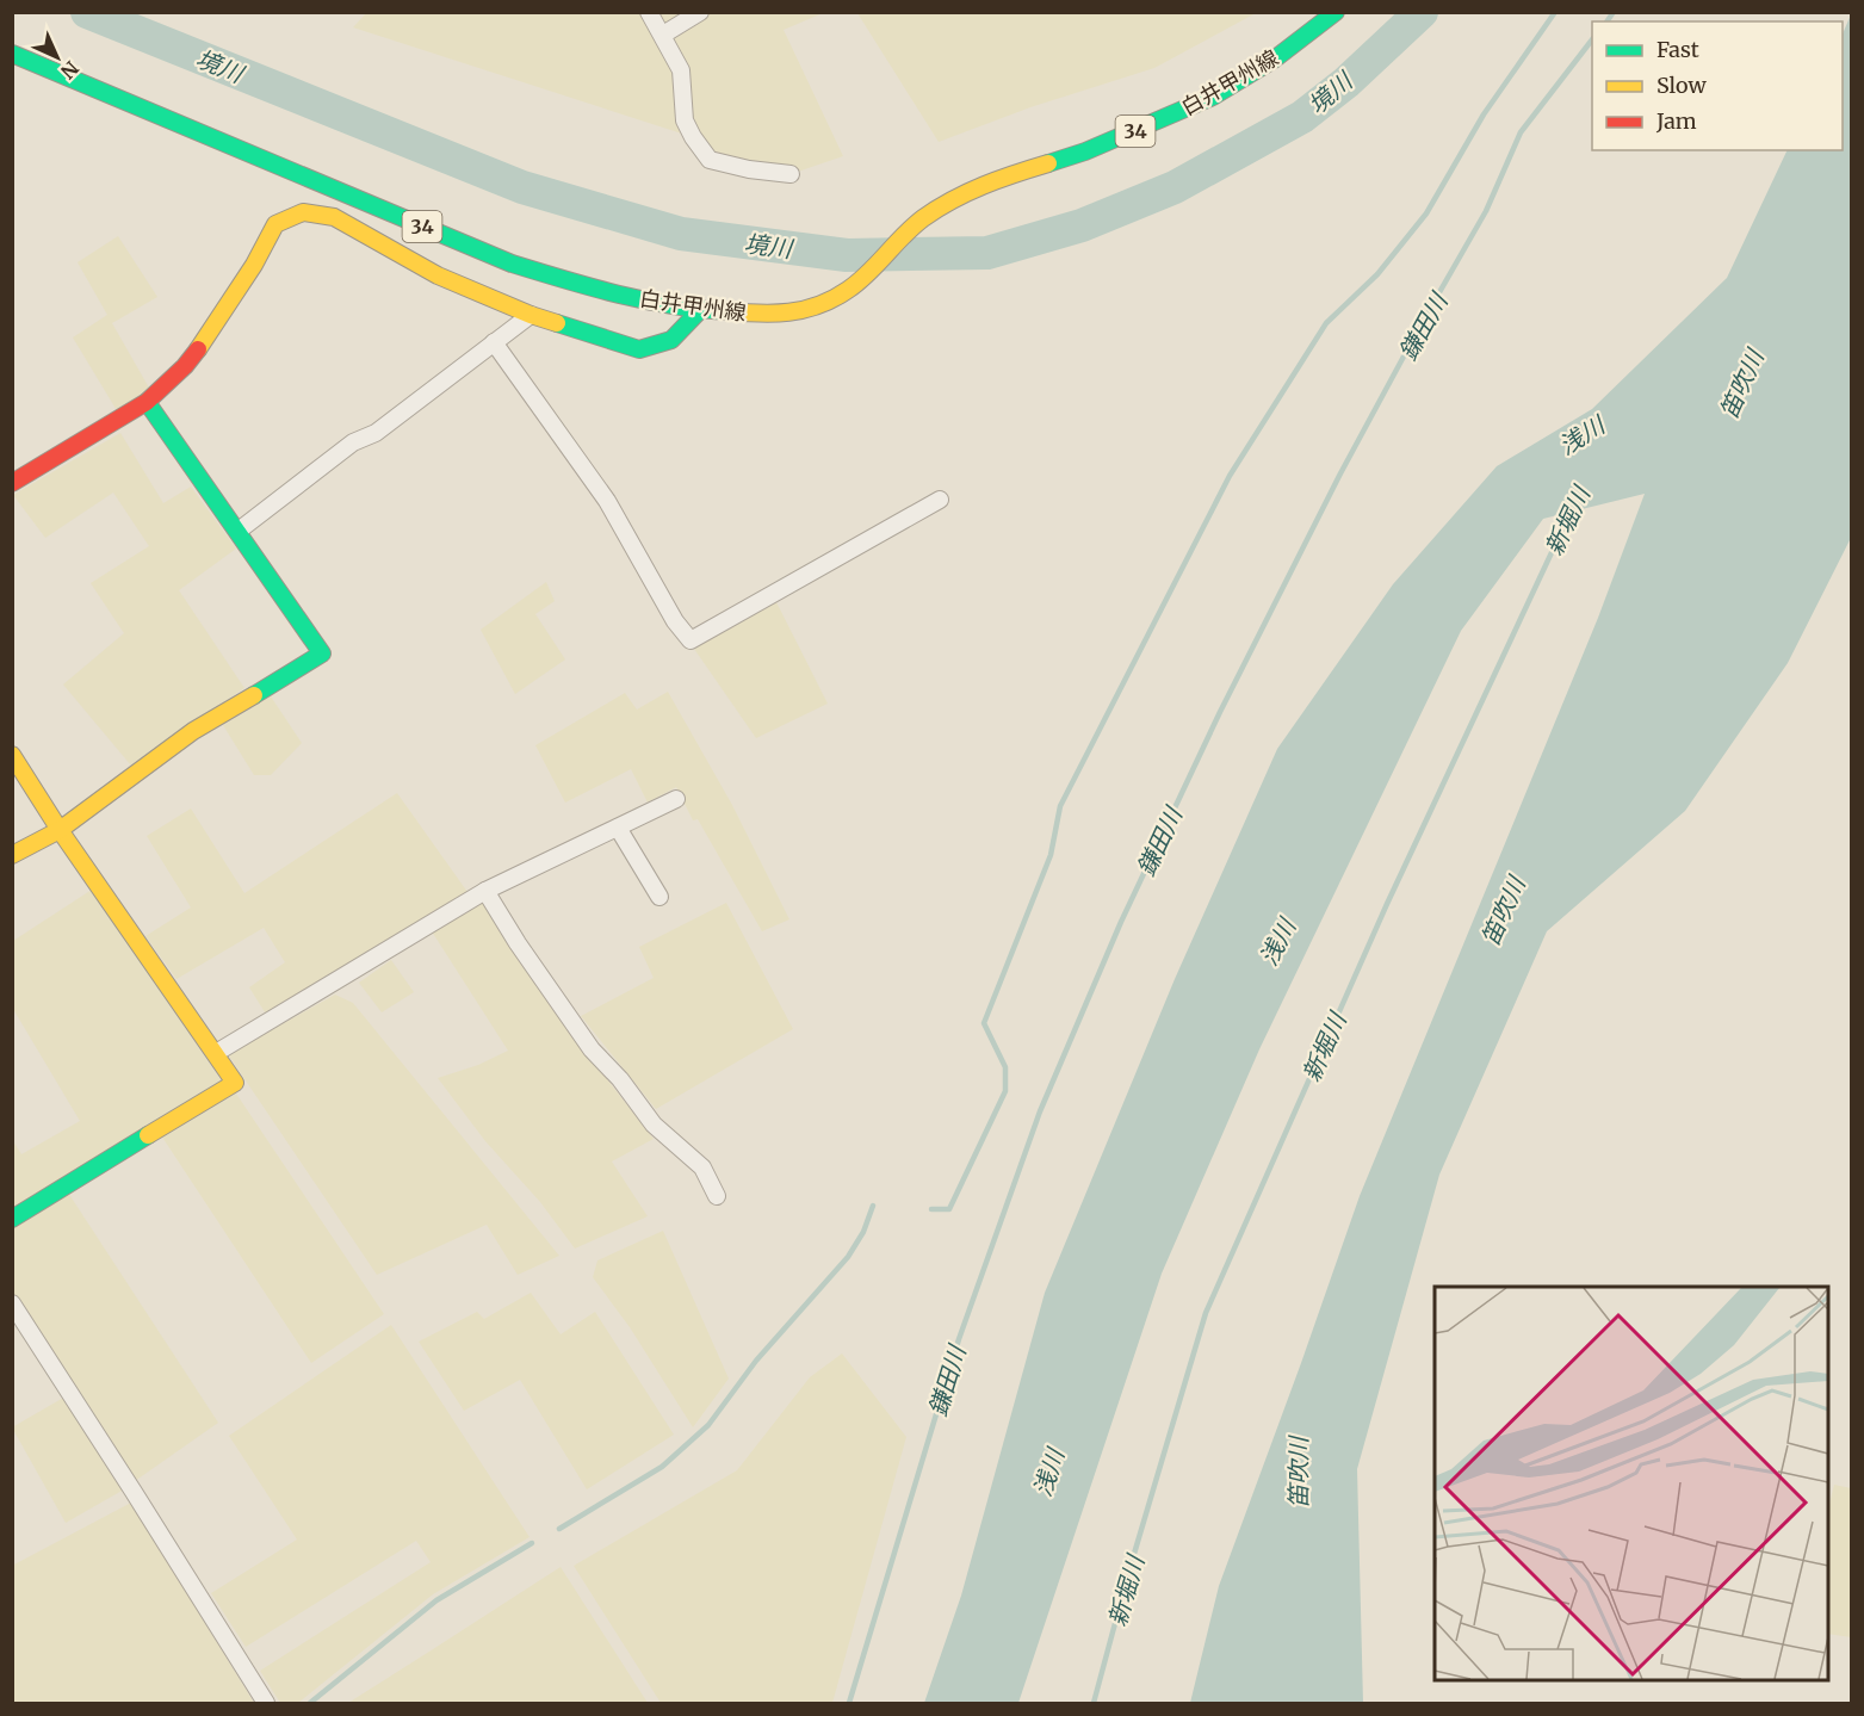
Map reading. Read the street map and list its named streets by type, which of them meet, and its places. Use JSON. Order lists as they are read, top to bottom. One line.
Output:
{"streets":{"street":["白井甲州線","34"]},"water":["境川","鎌田川","笛吹川","浅川","新堀川"],"legend":["Fast","Slow","Jam"],"north":"bottom right"}
